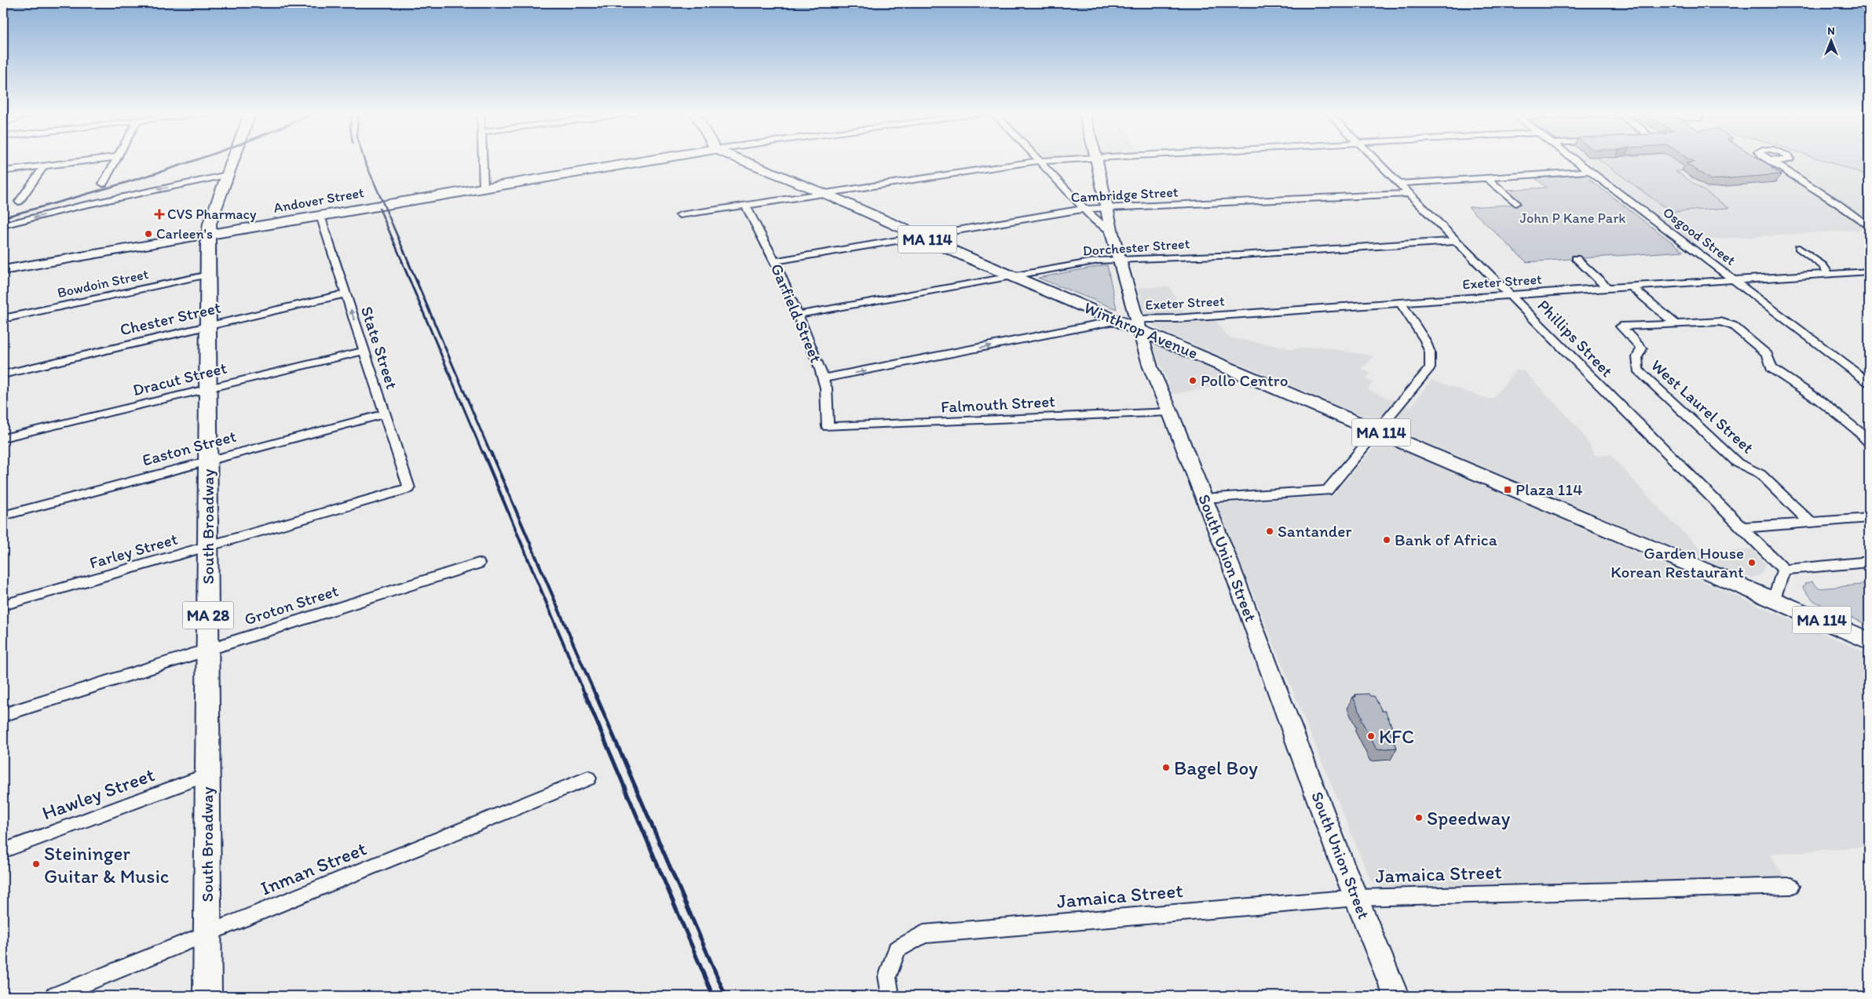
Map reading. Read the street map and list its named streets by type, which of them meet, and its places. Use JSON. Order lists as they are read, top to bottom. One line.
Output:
{"streets":{"main road":["Andover Street","MA 114","Winthrop Avenue","South Broadway","South Union Street","MA 28"],"street":["Cambridge Street","Osgood Street","Dorchester Street","Exeter Street","Bowdoin Street","Garfield Street","Chester Street","Phillips Street","State Street","Dracut Street","Falmouth Street","West Laurel Street","Easton Street","Farley Street","Groton Street","Hawley Street","Inman Street","Jamaica Street"]},"crossings":[["Cambridge Street","Garfield Street"],["Cambridge Street","Winthrop Avenue"],["Cambridge Street","Phillips Street"],["Cambridge Street","South Union Street"],["Andover Street","State Street"],["Andover Street","South Broadway"],["Osgood Street","Exeter Street"],["Dorchester Street","Garfield Street"],["Dorchester Street","Winthrop Avenue"],["Dorchester Street","Phillips Street"],["Dorchester Street","South Union Street"],["Exeter Street","Winthrop Avenue"],["Exeter Street","Phillips Street"],["Exeter Street","South Union Street"],["Bowdoin Street","South Broadway"],["Garfield Street","Falmouth Street"],["Chester Street","State Street"],["Chester Street","South Broadway"],["Winthrop Avenue","South Union Street"],["State Street","Dracut Street"],["State Street","Easton Street"],["State Street","Farley Street"],["Dracut Street","South Broadway"],["Falmouth Street","South Union Street"],["Easton Street","South Broadway"],["South Broadway","Farley Street"],["South Broadway","Groton Street"],["South Broadway","Hawley Street"],["South Broadway","Inman Street"],["South Union Street","Jamaica Street"]],"parks":["John P Kane Park"],"places":{"health":["CVS Pharmacy"],"other":["Carleen's","Pollo Centro","Santander","Bank of Africa","Garden House Korean Restaurant","KFC","Bagel Boy","Speedway","Steininger Guitar & Music"],"transit":["Plaza 114"]},"north":"top"}
